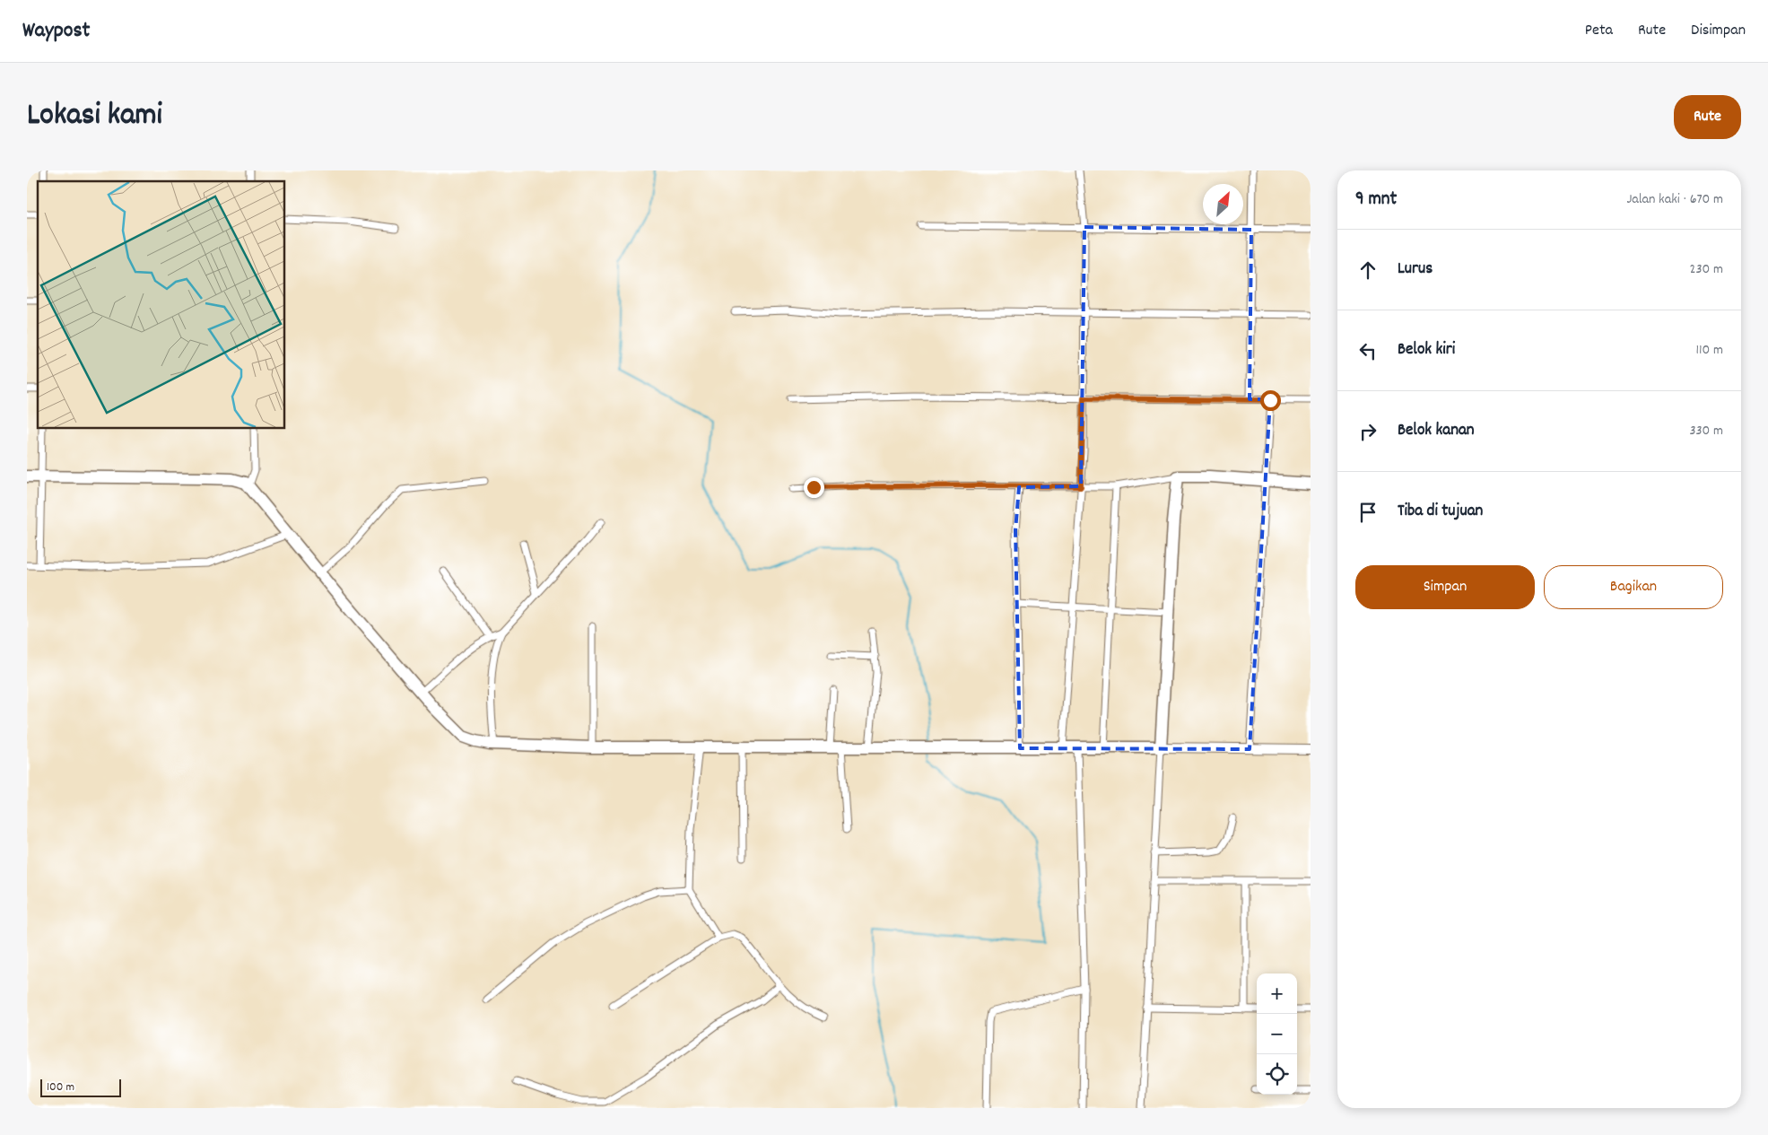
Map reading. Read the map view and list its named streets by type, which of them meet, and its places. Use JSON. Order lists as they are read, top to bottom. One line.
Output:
{"scale_bar":"100 m","north":"top right","page":{"header":"Waypost","nav":["Peta","Rute","Disimpan"],"title":"Lokasi kami","buttons":["Rute",["Simpan","Bagikan"]],"heading":["9 mnt","Jalan kaki · 670 m"],"list":[["Lurus","230 m"],["Belok kiri","110 m"],["Belok kanan","330 m"],"Tiba di tujuan"],"map_buttons":["+","−"],"scale":"100 m"}}
